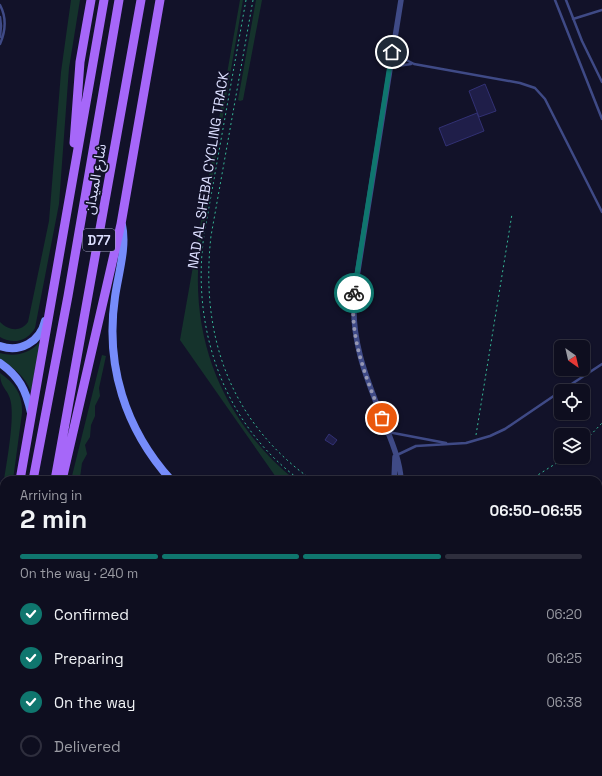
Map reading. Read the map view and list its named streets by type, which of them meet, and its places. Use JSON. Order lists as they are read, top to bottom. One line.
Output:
{"streets":{"main road":["شارع الميدان","D77"],"path":["NAD AL SHEBA CYCLING TRACK"]},"north":"bottom right","page":{"heading":["2 min","Arriving in","06:50–06:55"],"bar":"On the way · 240 m","list":[["Confirmed","06:20"],["Preparing","06:25"],["On the way","06:38"],"Delivered"]}}
